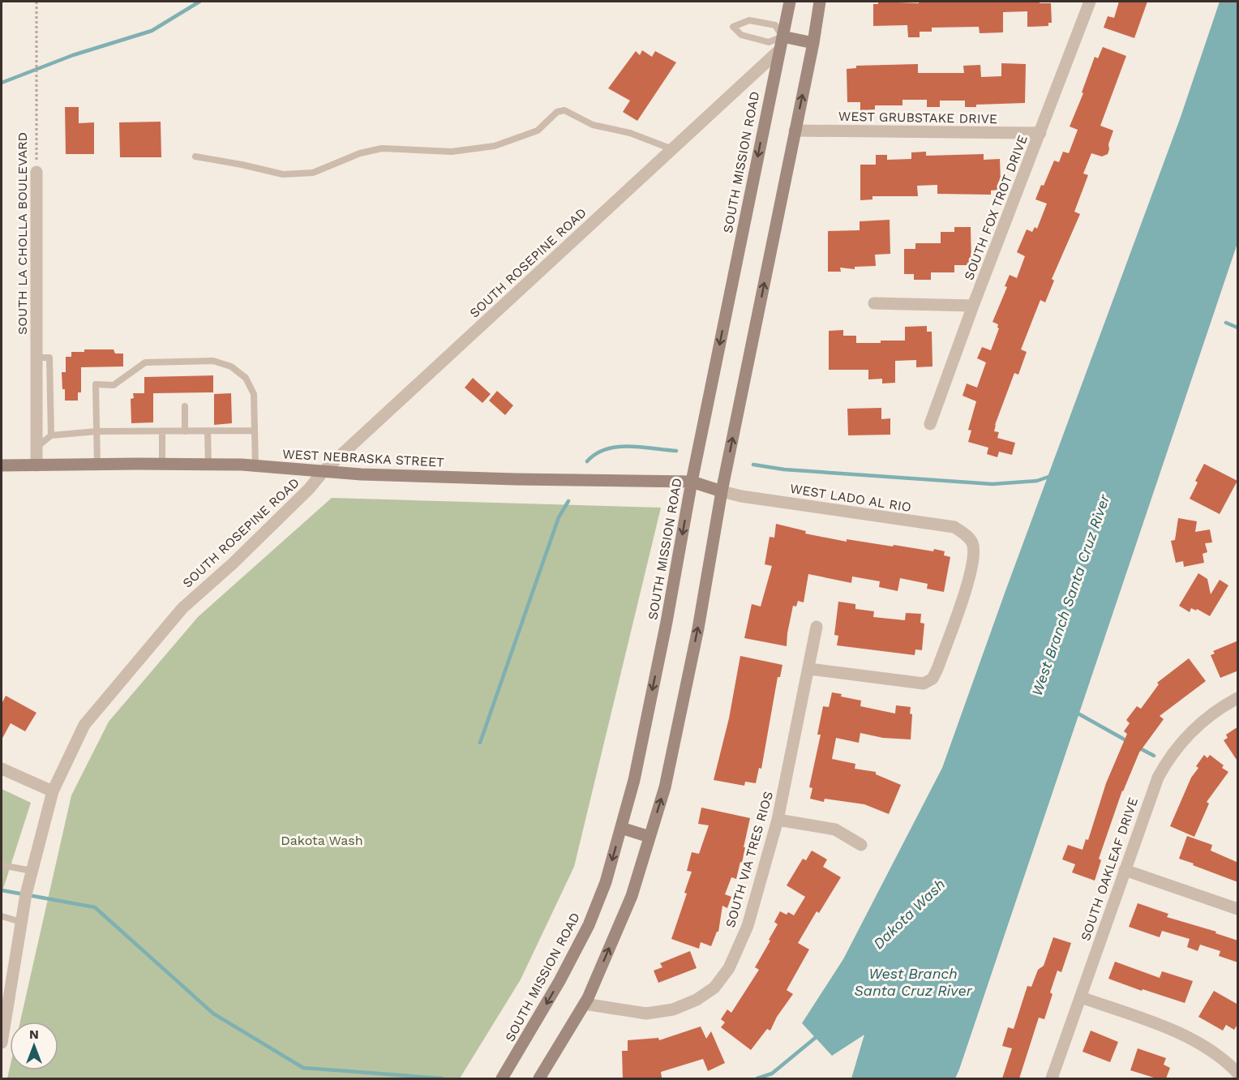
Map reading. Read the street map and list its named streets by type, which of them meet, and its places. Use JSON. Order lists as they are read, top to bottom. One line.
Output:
{"streets":{"main road":["SOUTH MISSION ROAD","WEST NEBRASKA STREET"],"street":["WEST GRUBSTAKE DRIVE","SOUTH FOX TROT DRIVE","SOUTH LA CHOLLA BOULEVARD","SOUTH ROSEPINE ROAD","WEST LADO AL RIO","SOUTH VIA TRES RIOS","SOUTH OAKLEAF DRIVE"]},"crossings":[["WEST GRUBSTAKE DRIVE","SOUTH FOX TROT DRIVE"],["SOUTH MISSION ROAD","SOUTH ROSEPINE ROAD"],["SOUTH MISSION ROAD","WEST NEBRASKA STREET"],["SOUTH LA CHOLLA BOULEVARD","WEST NEBRASKA STREET"],["SOUTH ROSEPINE ROAD","WEST NEBRASKA STREET"],["WEST NEBRASKA STREET","WEST LADO AL RIO"],["WEST LADO AL RIO","SOUTH VIA TRES RIOS"]],"water":["West Branch Santa Cruz River","Dakota Wash"],"parks":["Dakota Wash"],"north":"top"}
